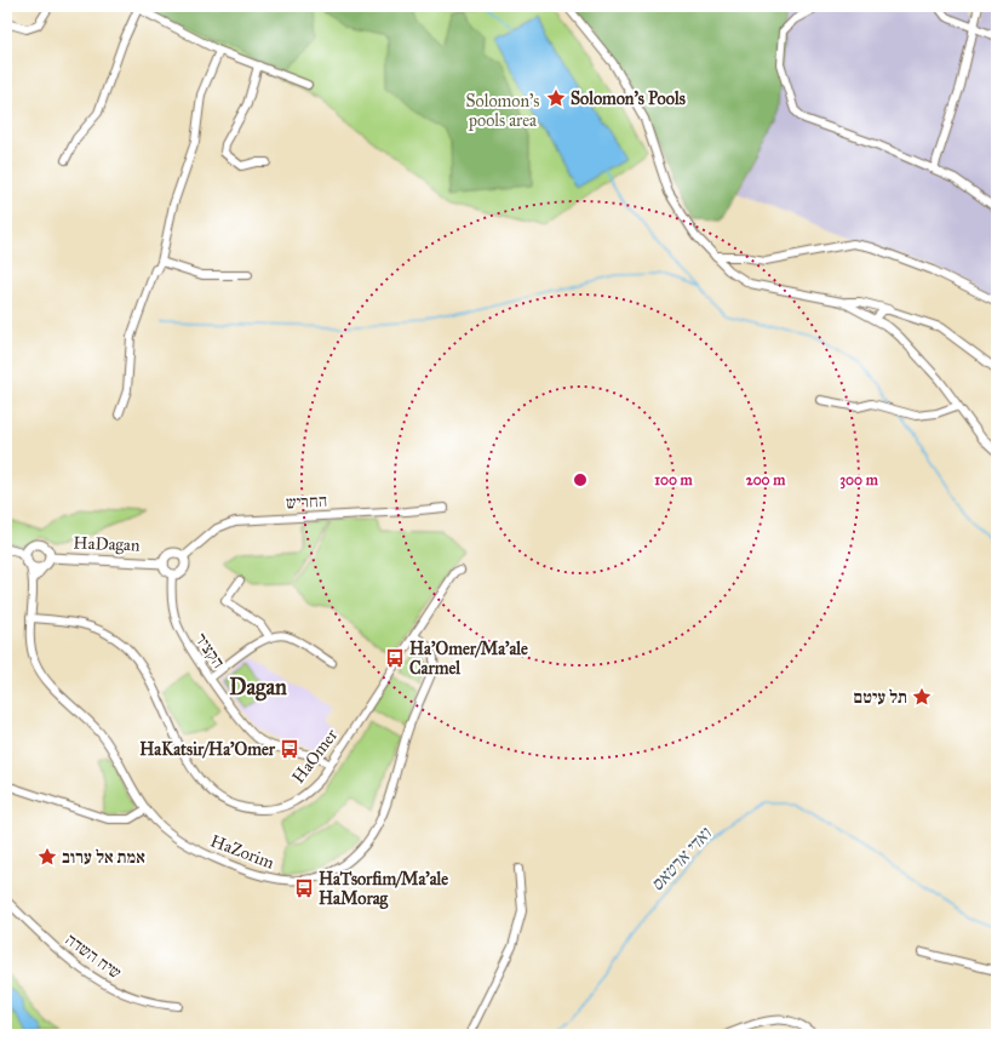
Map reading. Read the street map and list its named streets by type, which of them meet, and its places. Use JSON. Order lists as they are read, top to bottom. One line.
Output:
{"streets":{"street":["החריש","HaDagan","הקציר","HaOmer","HaZorim","שיח השדה"]},"crossings":[["החריש","HaDagan"],["החריש","הקציר"],["HaDagan","הקציר"],["הקציר","HaOmer"],["HaOmer","HaZorim"]],"districts":["Dagan"],"water":["ואדי ארטאס"],"parks":["Solomon's pools area"],"places":{"place":["Solomon's Pools","תל עיטם","אמת אל ערוב"],"bus stop":["Ha'Omer/Ma'ale Carmel","HaKatsir/Ha'Omer","HaTsorfim/Ma'ale HaMorag"]},"rings":["100 m","200 m","300 m"]}
